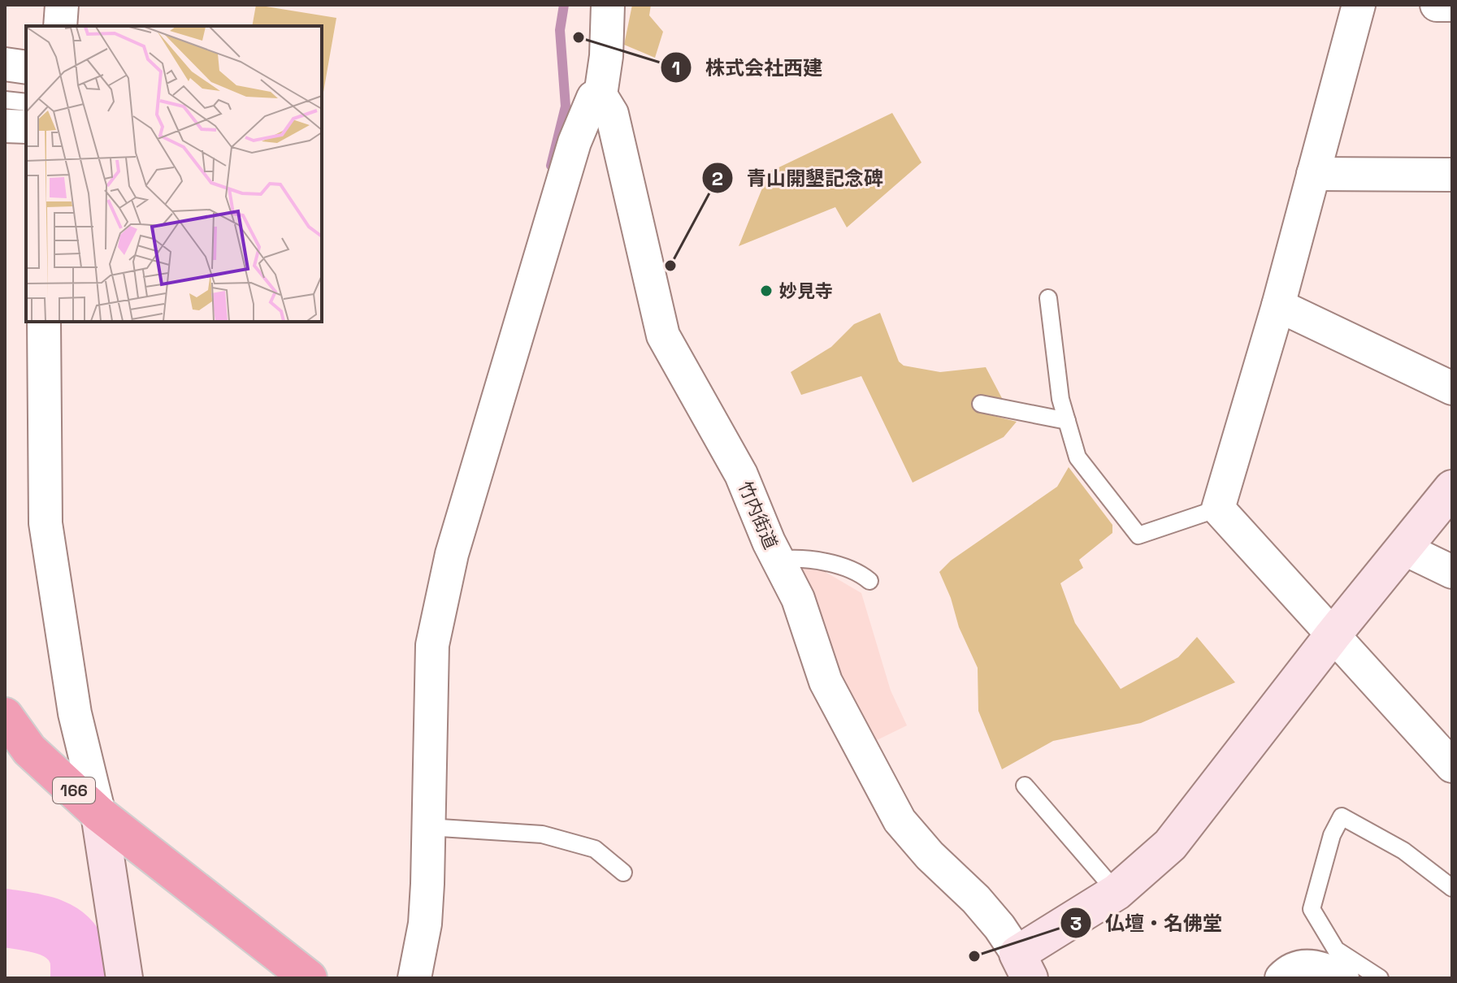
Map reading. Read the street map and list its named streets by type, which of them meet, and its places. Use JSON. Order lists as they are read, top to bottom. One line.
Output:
{"streets":{"highway":["166"],"street":["竹内街道"]},"places":["株式会社西建","青山開墾記念碑","妙見寺","仏壇・名佛堂"]}
